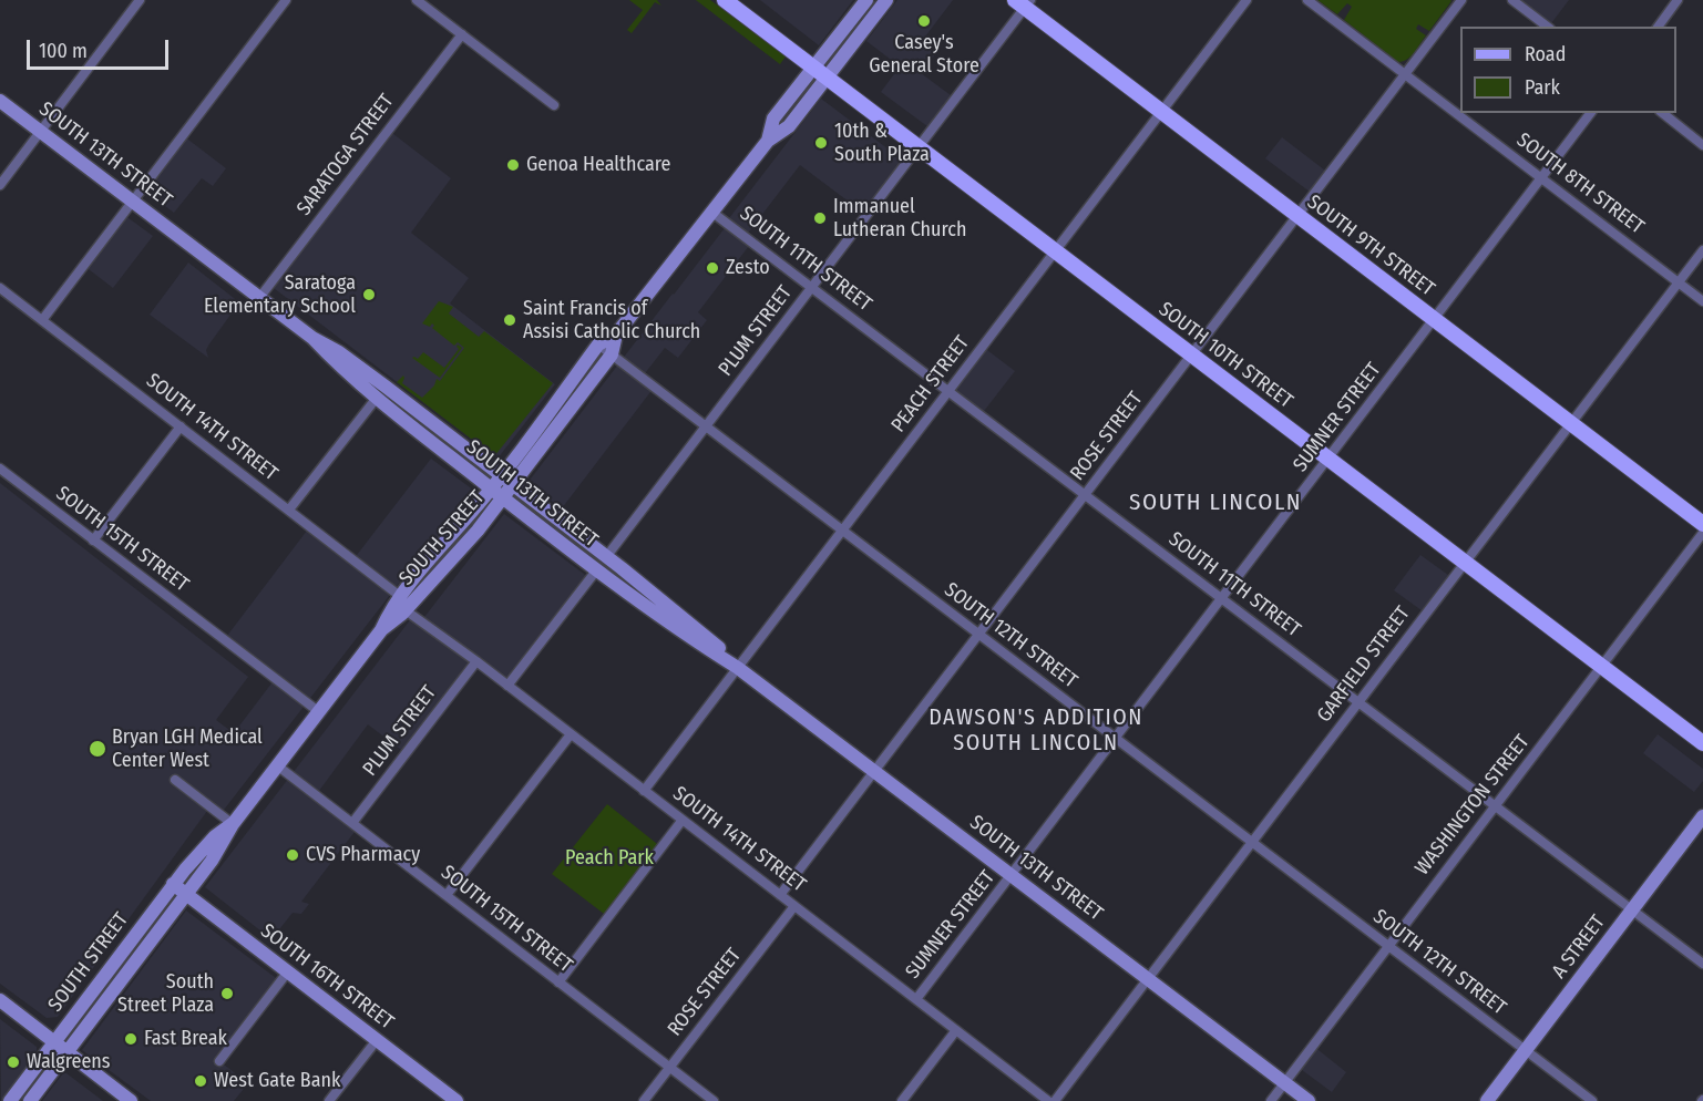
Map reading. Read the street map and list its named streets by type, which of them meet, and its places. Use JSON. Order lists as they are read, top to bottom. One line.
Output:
{"streets":{"main road":["SOUTH 13TH STREET","SOUTH 9TH STREET","SOUTH 10TH STREET","SOUTH STREET","A STREET","SOUTH 16TH STREET"],"street":["SARATOGA STREET","SOUTH 8TH STREET","SOUTH 11TH STREET","PLUM STREET","PEACH STREET","SUMNER STREET","SOUTH 14TH STREET","ROSE STREET","SOUTH 15TH STREET","SOUTH 12TH STREET","GARFIELD STREET","WASHINGTON STREET"]},"crossings":[["SOUTH 13TH STREET","SARATOGA STREET"],["SOUTH 13TH STREET","PLUM STREET"],["SOUTH 13TH STREET","PEACH STREET"],["SOUTH 13TH STREET","SUMNER STREET"],["SOUTH 13TH STREET","ROSE STREET"],["SOUTH 13TH STREET","SOUTH STREET"],["SOUTH 13TH STREET","GARFIELD STREET"],["SOUTH 13TH STREET","WASHINGTON STREET"],["SOUTH 8TH STREET","SUMNER STREET"],["SOUTH 8TH STREET","ROSE STREET"],["SOUTH 8TH STREET","GARFIELD STREET"],["SOUTH 9TH STREET","PLUM STREET"],["SOUTH 9TH STREET","PEACH STREET"],["SOUTH 9TH STREET","SUMNER STREET"],["SOUTH 9TH STREET","ROSE STREET"],["SOUTH 9TH STREET","GARFIELD STREET"],["SOUTH 11TH STREET","PLUM STREET"],["SOUTH 11TH STREET","PEACH STREET"],["SOUTH 11TH STREET","SUMNER STREET"],["SOUTH 11TH STREET","ROSE STREET"],["SOUTH 11TH STREET","SOUTH STREET"],["SOUTH 11TH STREET","GARFIELD STREET"],["SOUTH 11TH STREET","WASHINGTON STREET"],["SOUTH 11TH STREET","A STREET"],["PLUM STREET","SOUTH 10TH STREET"],["PLUM STREET","SOUTH 14TH STREET"],["PLUM STREET","SOUTH 15TH STREET"],["PLUM STREET","SOUTH 12TH STREET"],["SOUTH 10TH STREET","PEACH STREET"],["SOUTH 10TH STREET","SUMNER STREET"],["SOUTH 10TH STREET","ROSE STREET"],["SOUTH 10TH STREET","SOUTH STREET"],["SOUTH 10TH STREET","GARFIELD STREET"],["SOUTH 10TH STREET","WASHINGTON STREET"],["PEACH STREET","SOUTH 14TH STREET"],["PEACH STREET","SOUTH 12TH STREET"],["SUMNER STREET","SOUTH 14TH STREET"],["SUMNER STREET","SOUTH 12TH STREET"],["SOUTH 14TH STREET","ROSE STREET"],["SOUTH 14TH STREET","SOUTH STREET"],["ROSE STREET","SOUTH 15TH STREET"],["ROSE STREET","SOUTH 12TH STREET"],["SOUTH STREET","SOUTH 15TH STREET"],["SOUTH STREET","SOUTH 12TH STREET"],["SOUTH STREET","SOUTH 16TH STREET"],["SOUTH 12TH STREET","GARFIELD STREET"],["SOUTH 12TH STREET","WASHINGTON STREET"],["SOUTH 12TH STREET","A STREET"]],"districts":["SOUTH LINCOLN","DAWSON'S ADDITION SOUTH LINCOLN"],"parks":["Peach Park"],"places":["Casey's General Store","10th & South Plaza","Genoa Healthcare","Immanuel Lutheran Church","Zesto","Saratoga Elementary School","Saint Francis of Assisi Catholic Church","Bryan LGH Medical Center West","CVS Pharmacy","South Street Plaza","Fast Break","Walgreens","West Gate Bank"],"legend":["Road","Park"],"scale_bar":"100 m"}
